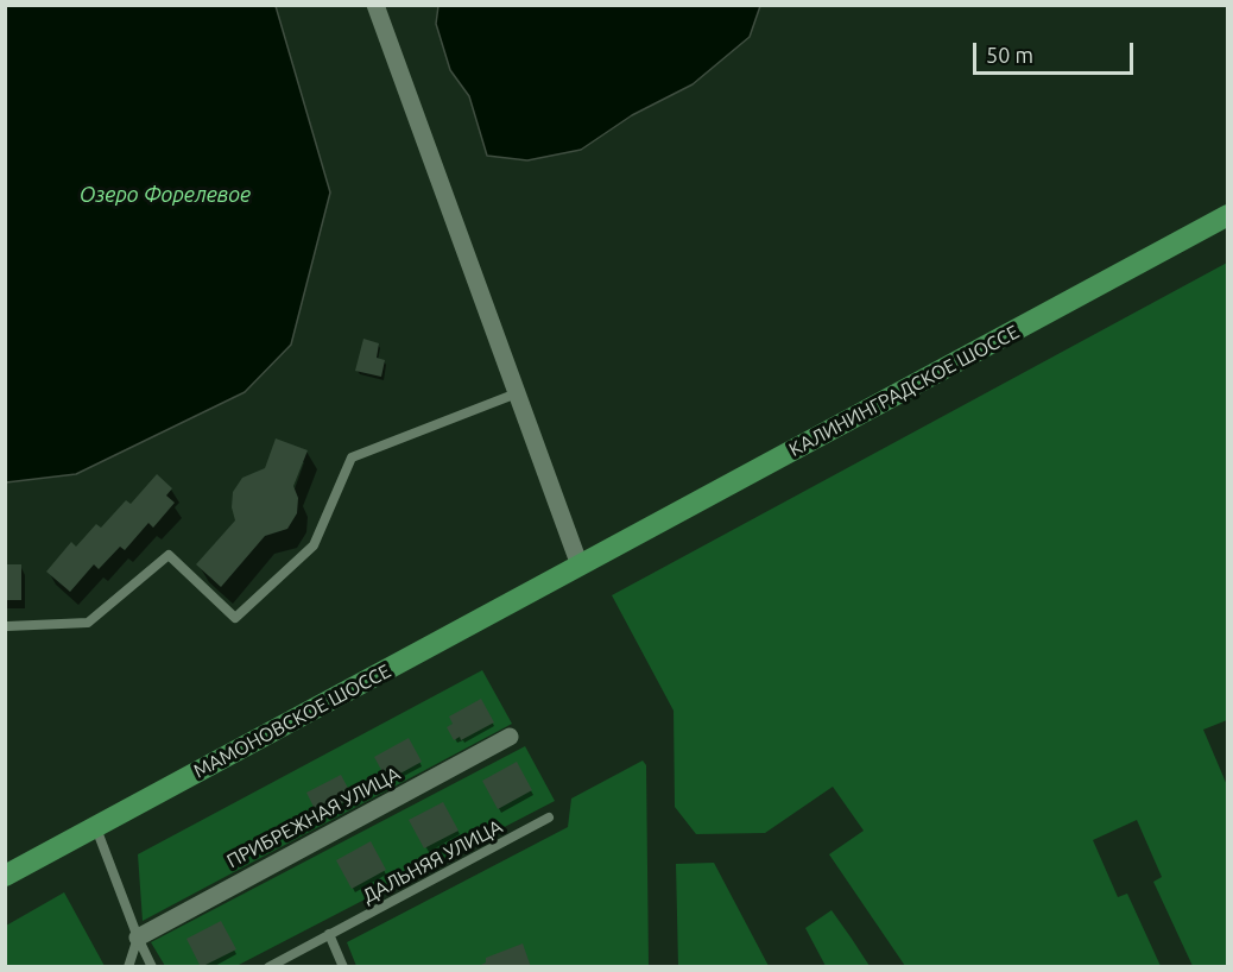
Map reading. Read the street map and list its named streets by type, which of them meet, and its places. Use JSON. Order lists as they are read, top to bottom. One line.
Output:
{"streets":{"main road":["КАЛИНИНГРАДСКОЕ ШОССЕ","МАМОНОВСКОЕ ШОССЕ"],"street":["ПРИБРЕЖНАЯ УЛИЦА"],"lane":["ДАЛЬНЯЯ УЛИЦА"]},"crossings":[["КАЛИНИНГРАДСКОЕ ШОССЕ","МАМОНОВСКОЕ ШОССЕ"]],"water":["Озеро Форелевое"],"scale_bar":"50 m"}
